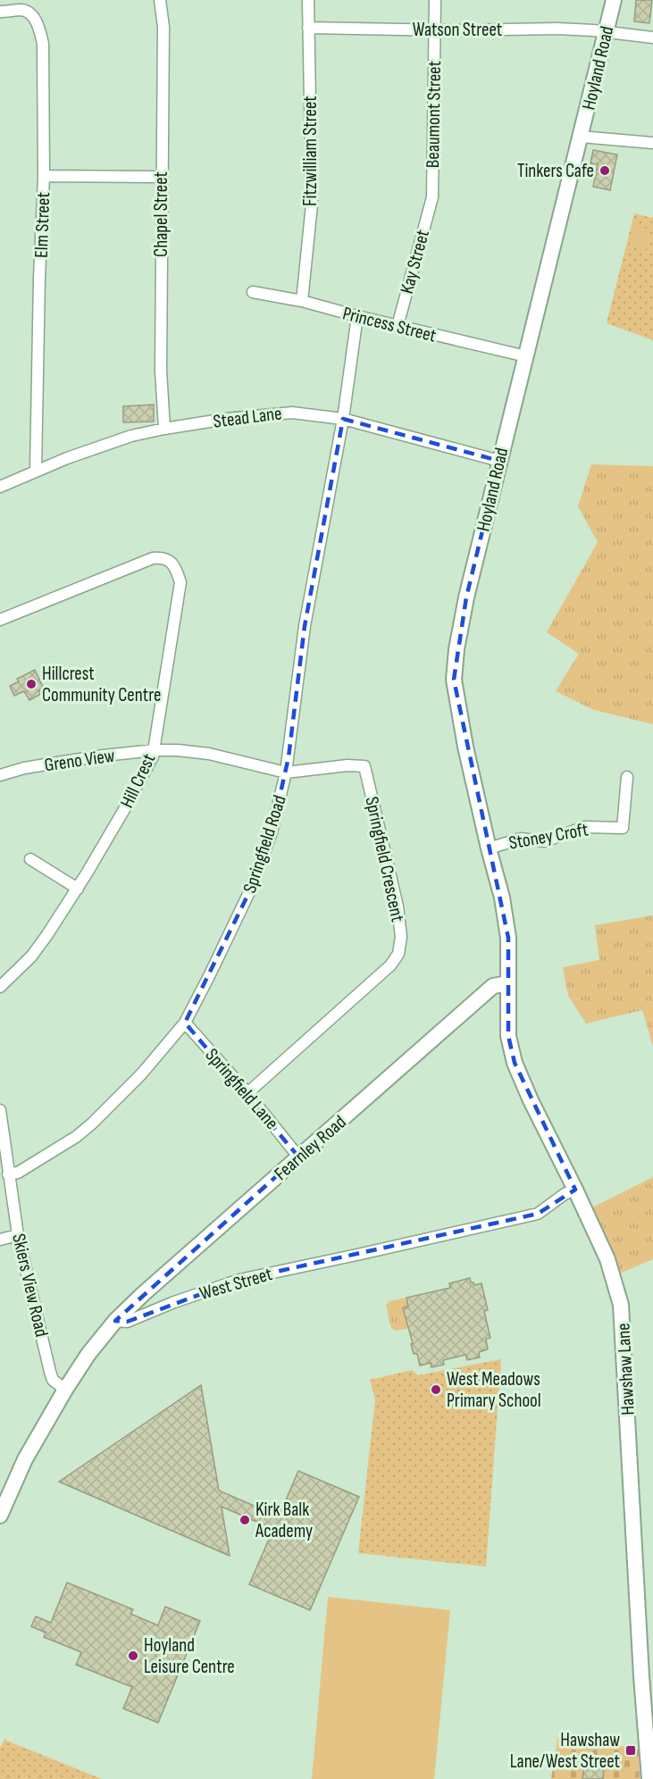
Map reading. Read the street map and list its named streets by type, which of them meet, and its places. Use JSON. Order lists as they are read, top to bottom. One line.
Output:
{"streets":{"main road":["Hoyland Road","Fearnley Road","Hawshaw Lane"],"street":["Watson Street","Beaumont Street","Fitzwilliam Street","Chapel Street","Elm Street","Kay Street","Princess Street","Stead Lane","Greno View","Hill Crest","Stoney Croft","Springfield Road","Springfield Crescent","Springfield Lane","West Street","Skiers View Road"]},"crossings":[["Watson Street","Hoyland Road"],["Watson Street","Beaumont Street"],["Watson Street","Fitzwilliam Street"],["Hoyland Road","Princess Street"],["Hoyland Road","Stead Lane"],["Hoyland Road","Stoney Croft"],["Hoyland Road","Fearnley Road"],["Hoyland Road","Hawshaw Lane"],["Beaumont Street","Kay Street"],["Fitzwilliam Street","Princess Street"],["Chapel Street","Stead Lane"],["Elm Street","Stead Lane"],["Kay Street","Princess Street"],["Princess Street","Springfield Road"],["Stead Lane","Springfield Road"],["Greno View","Hill Crest"],["Greno View","Springfield Road"],["Greno View","Springfield Crescent"],["Springfield Road","Springfield Crescent"],["Springfield Road","Springfield Lane"],["Springfield Road","Skiers View Road"],["Springfield Crescent","Springfield Lane"],["Springfield Lane","Fearnley Road"],["Fearnley Road","West Street"],["Fearnley Road","Hawshaw Lane"],["West Street","Hawshaw Lane"]],"places":{"other":["Tinkers Cafe","Hillcrest Community Centre","West Meadows Primary School","Kirk Balk Academy","Hoyland Leisure Centre"],"transit":["Hawshaw Lane/West Street"]}}
